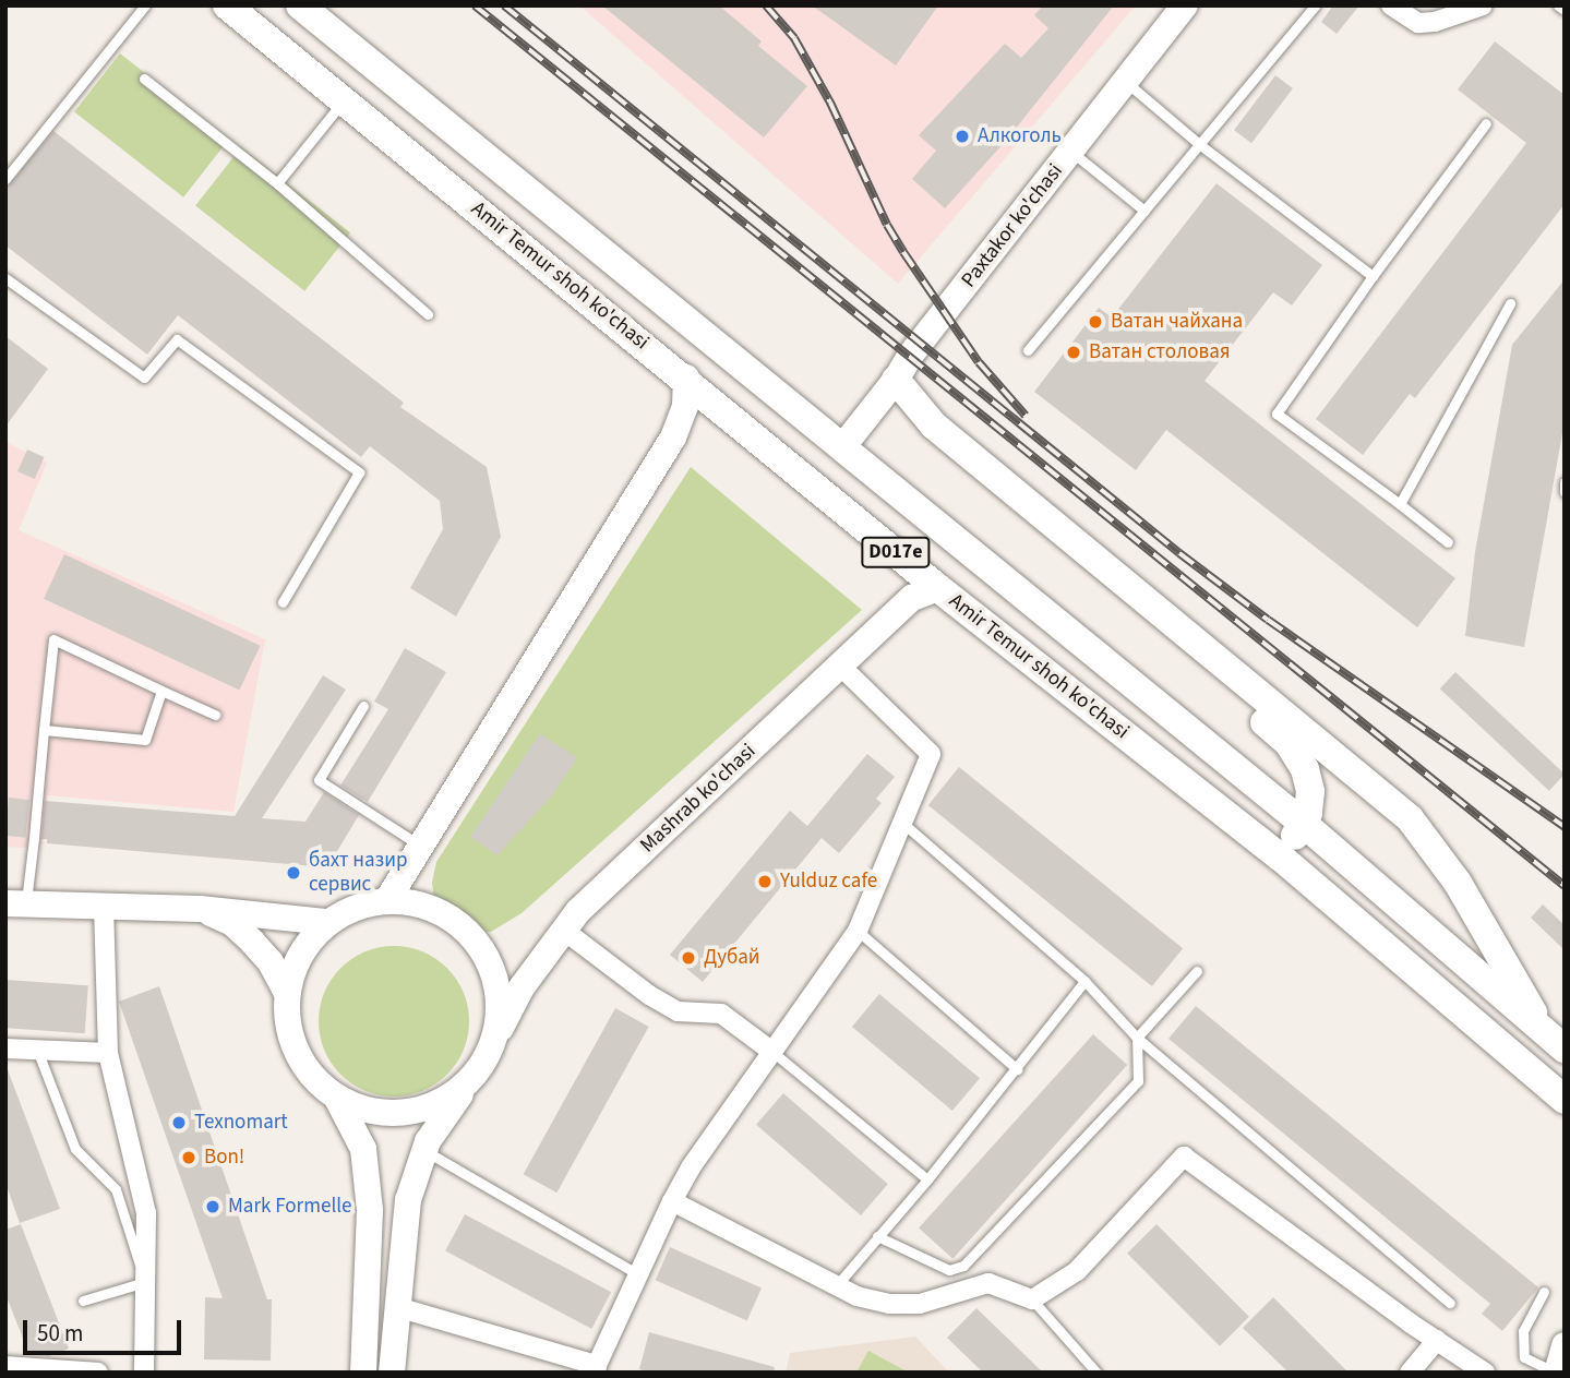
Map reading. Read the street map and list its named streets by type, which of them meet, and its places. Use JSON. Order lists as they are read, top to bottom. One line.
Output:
{"streets":{"main road":["Paxtakor ko'chasi","Amir Temur shoh ko'chasi","D017e","Mashrab ko'chasi"]},"crossings":[["Paxtakor ko'chasi","Amir Temur shoh ko'chasi"],["Amir Temur shoh ko'chasi","Mashrab ko'chasi"]],"places":["Алкоголь","Ватан чайхана","Ватан столовая","бахт назир сервис","Yulduz cafe","Дубай","Texnomart","Bon!","Mark Formelle"],"scale_bar":"50 m"}
